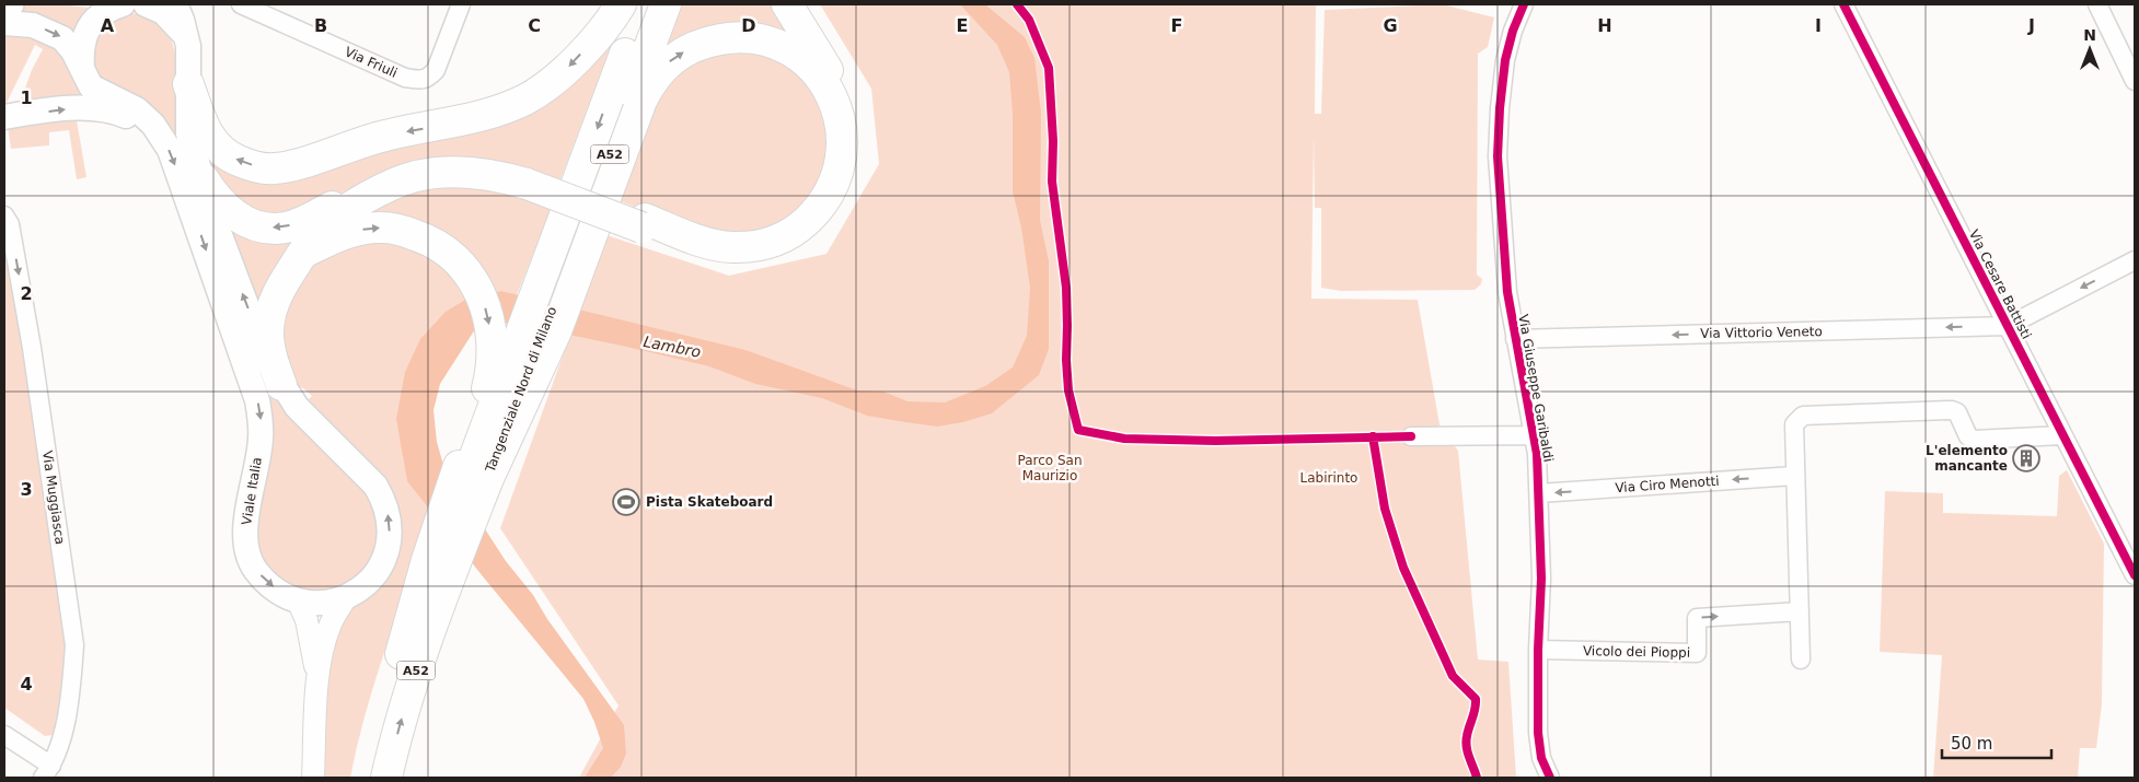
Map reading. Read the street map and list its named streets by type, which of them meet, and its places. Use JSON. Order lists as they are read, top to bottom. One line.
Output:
{"streets":{"highway":["A52","Tangenziale Nord di Milano"],"main road":["Viale Italia"],"street":["Via Friuli","Via Cesare Battisti","Via Vittorio Veneto","Via Giuseppe Garibaldi","Via Ciro Menotti","Via Muggiasca","Vicolo dei Pioppi"]},"crossings":[["Via Cesare Battisti","Via Vittorio Veneto"],["Via Vittorio Veneto","Via Giuseppe Garibaldi"],["Via Giuseppe Garibaldi","Via Ciro Menotti"],["Via Giuseppe Garibaldi","Vicolo dei Pioppi"]],"one_way":["Via Vittorio Veneto","Via Ciro Menotti","Via Muggiasca","Vicolo dei Pioppi"],"water":["Lambro"],"parks":["Parco San Maurizio","Labirinto"],"places":{"building":["L'elemento mancante"],"sports":["Pista Skateboard"]},"scale_bar":"50 m","north":"top","grid":{"columns":["A","B","C","D","E","F","G","H","I","J"],"rows":["1","2","3","4"]}}
